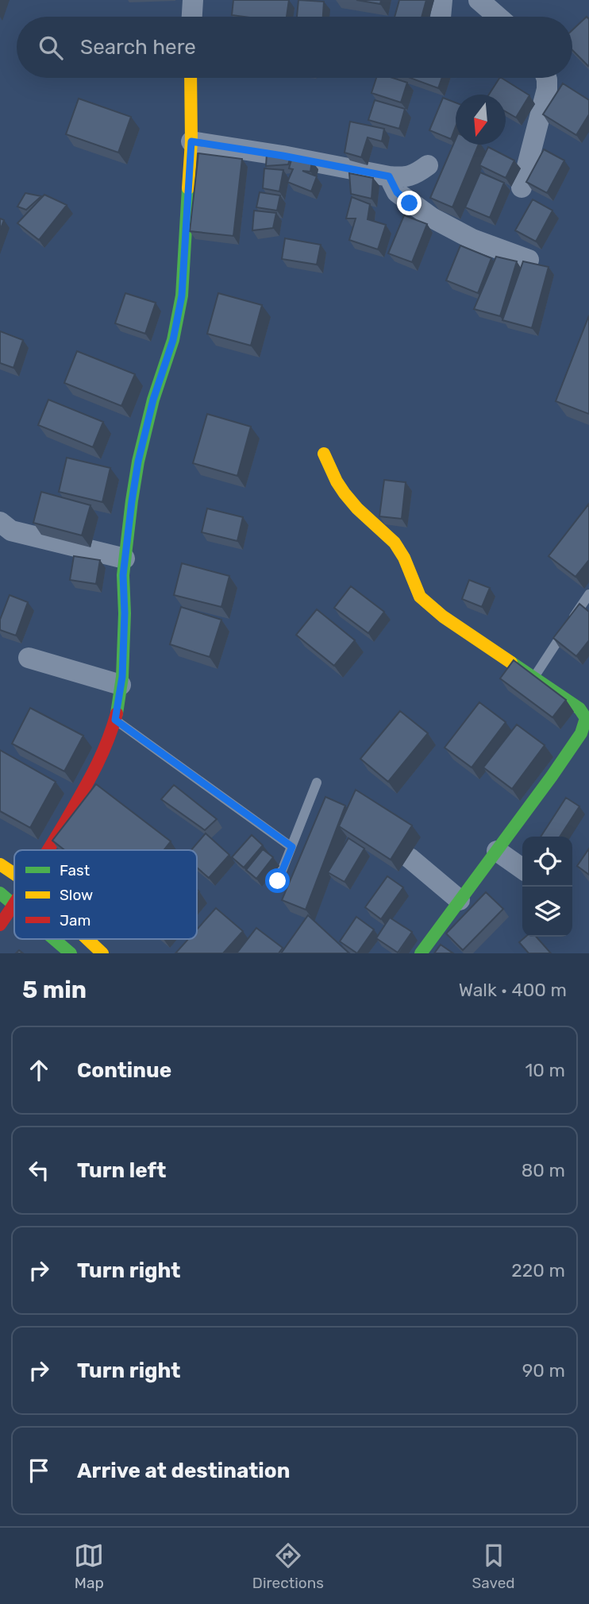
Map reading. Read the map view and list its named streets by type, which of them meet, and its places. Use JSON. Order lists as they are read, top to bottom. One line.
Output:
{"legend":["Fast","Slow","Jam"],"north":"bottom","page":{"search":"Search here","heading":["5 min","Walk · 400 m"],"list":[["Continue","10 m"],["Turn left","80 m"],["Turn right","220 m"],["Turn right","90 m"],"Arrive at destination"],"nav":["Map","Directions","Saved"]}}
